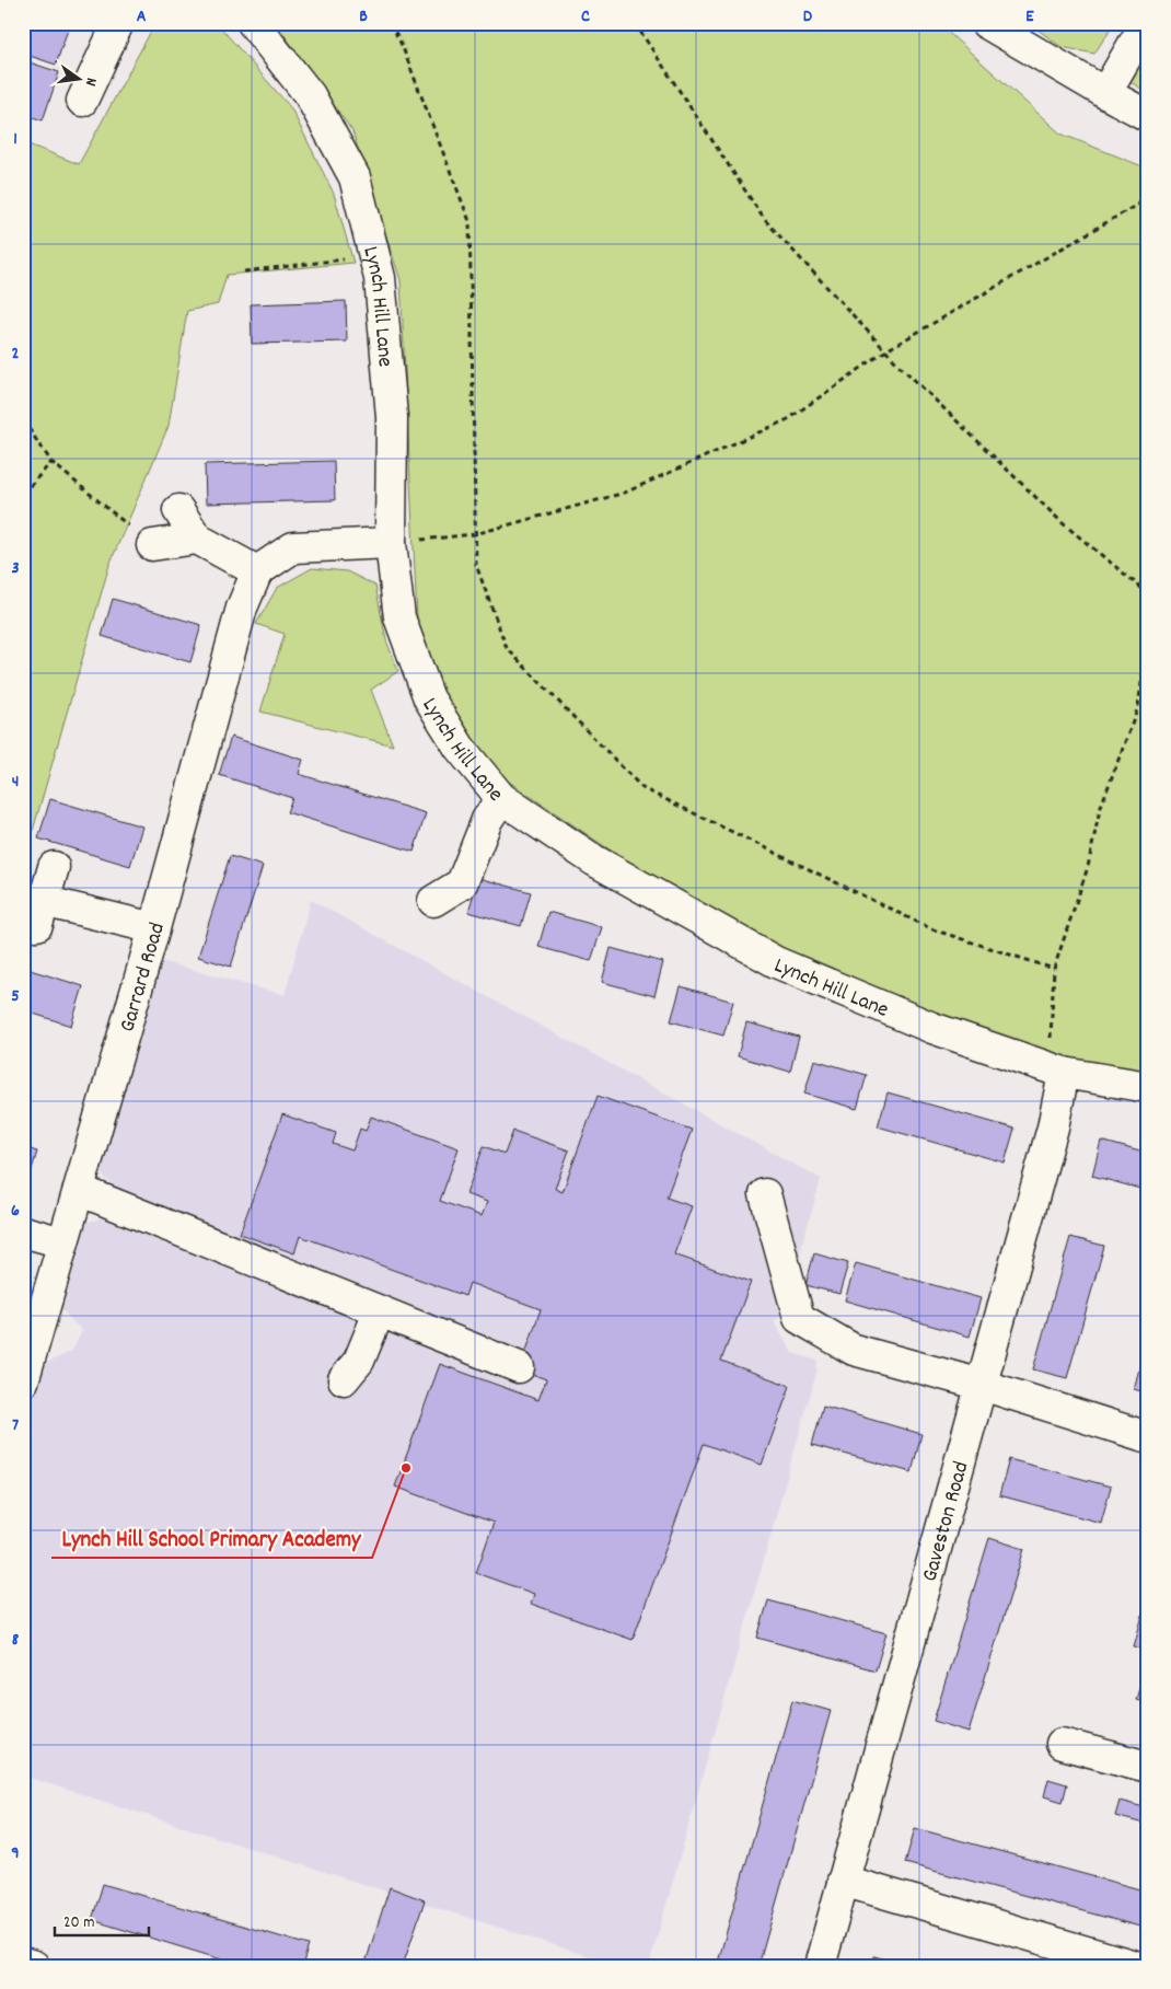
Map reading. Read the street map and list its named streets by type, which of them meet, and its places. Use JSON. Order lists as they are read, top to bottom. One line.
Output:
{"streets":{"street":["Lynch Hill Lane","Garrard Road","Gaveston Road"]},"crossings":[["Lynch Hill Lane","Gaveston Road"]],"places":["Lynch Hill School Primary Academy"],"scale_bar":"20 m","north":"right","grid":{"columns":["A","B","C","D","E"],"rows":["1","2","3","4","5","6","7","8","9"]}}
